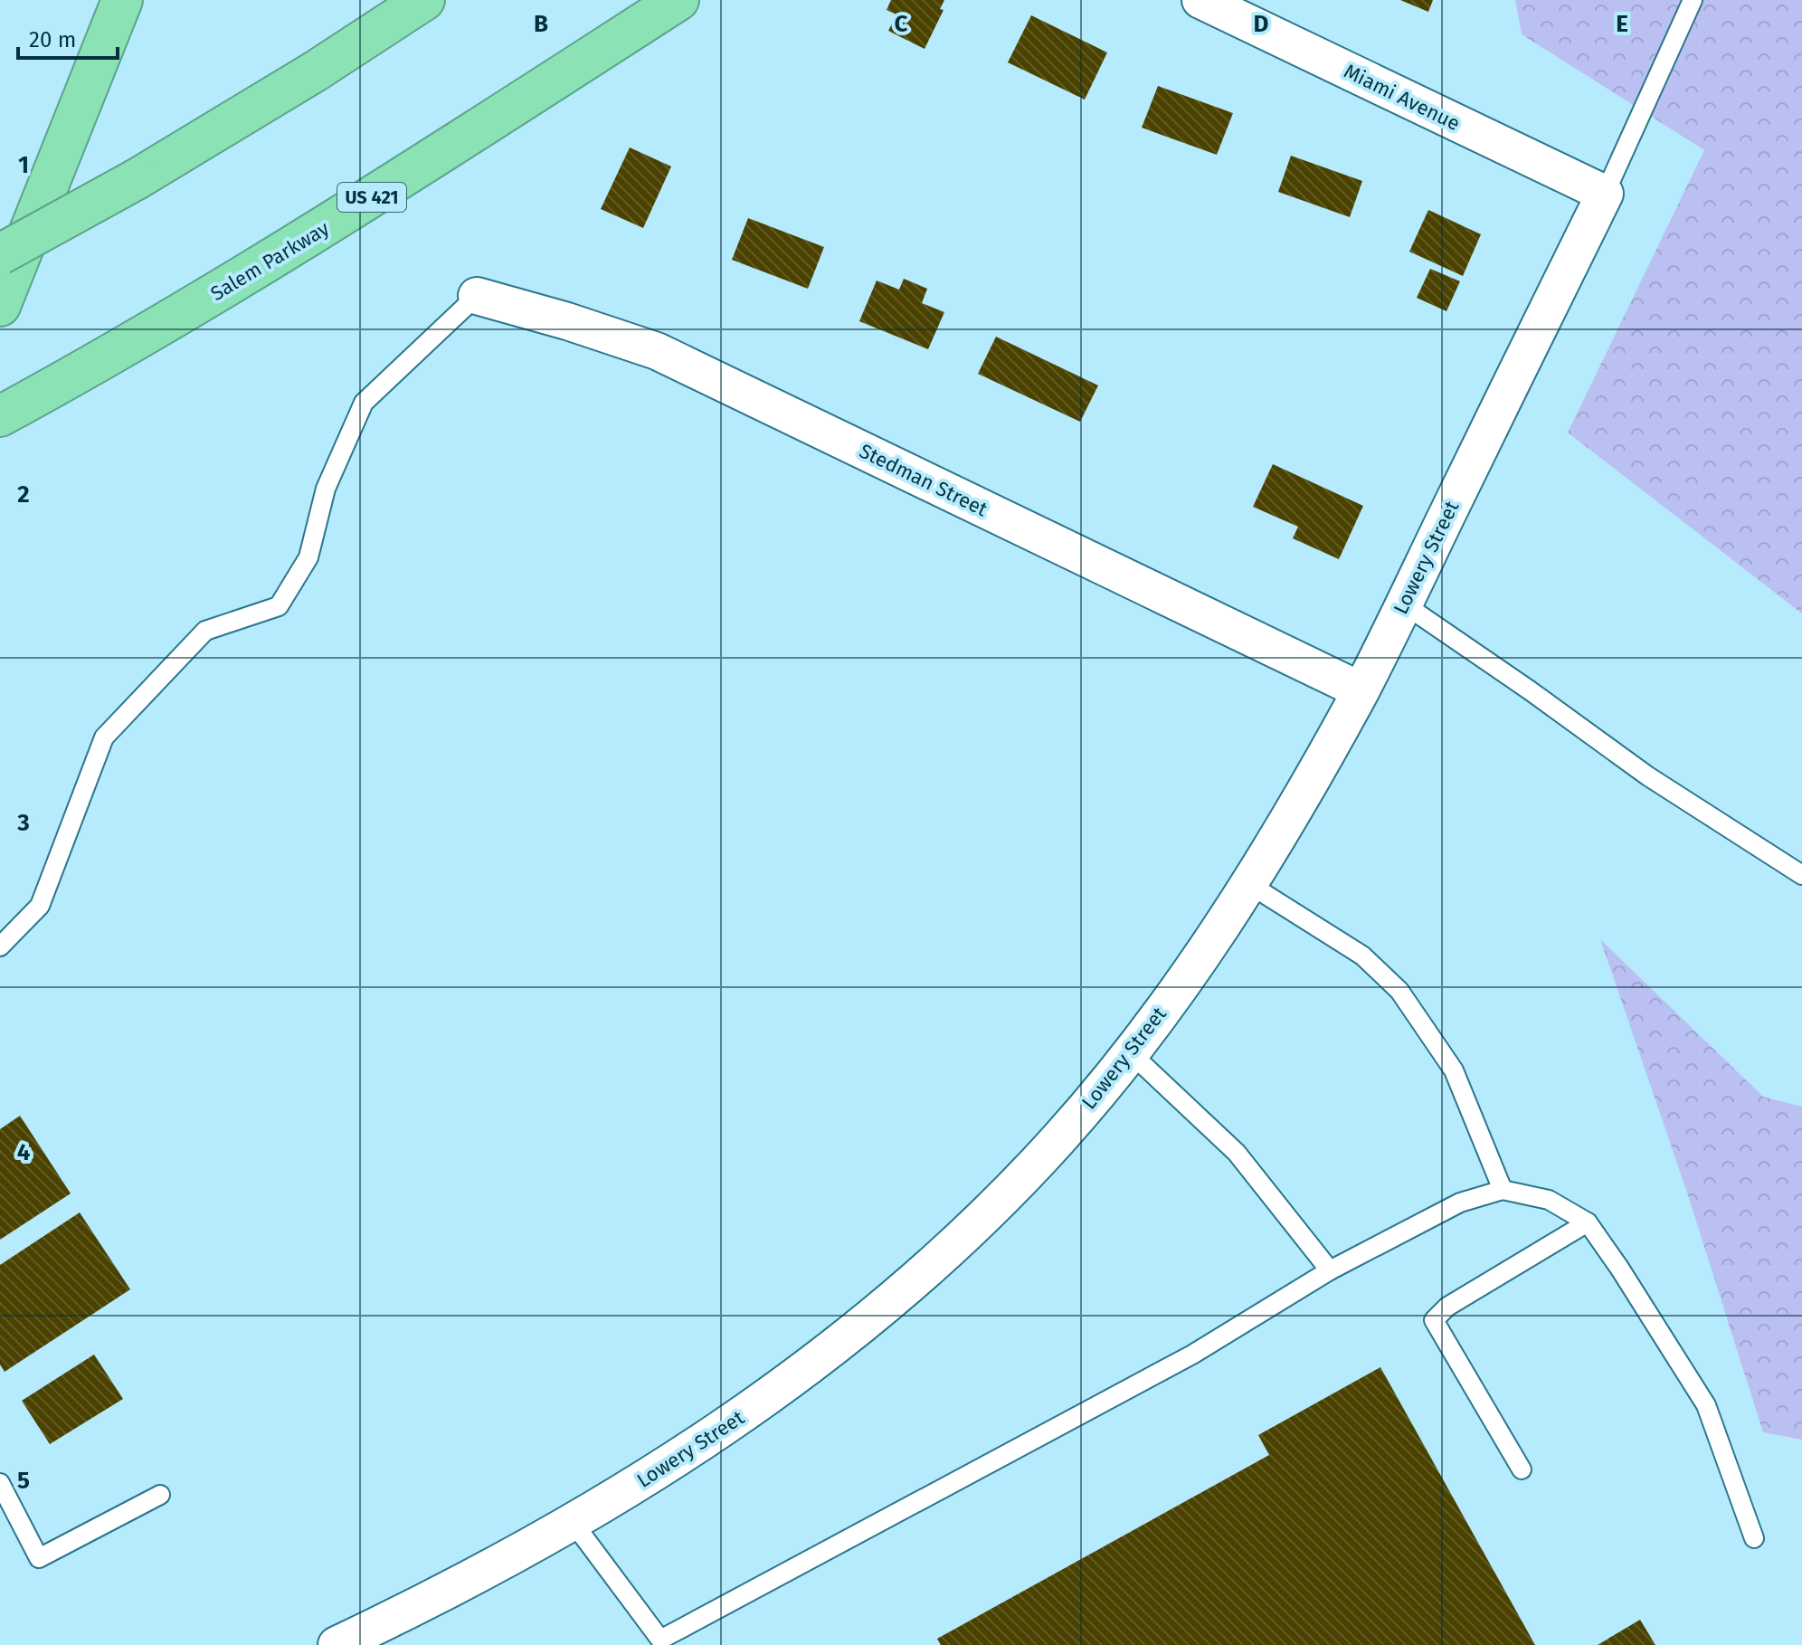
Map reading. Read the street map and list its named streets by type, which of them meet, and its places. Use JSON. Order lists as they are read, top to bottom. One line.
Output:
{"streets":{"highway":["US 421","Salem Parkway"],"street":["Miami Avenue","Stedman Street","Lowery Street"]},"crossings":[["Miami Avenue","Lowery Street"],["Stedman Street","Lowery Street"]],"scale_bar":"20 m","grid":{"columns":["B","C","D","E"],"rows":["1","2","3","4","5"]}}
